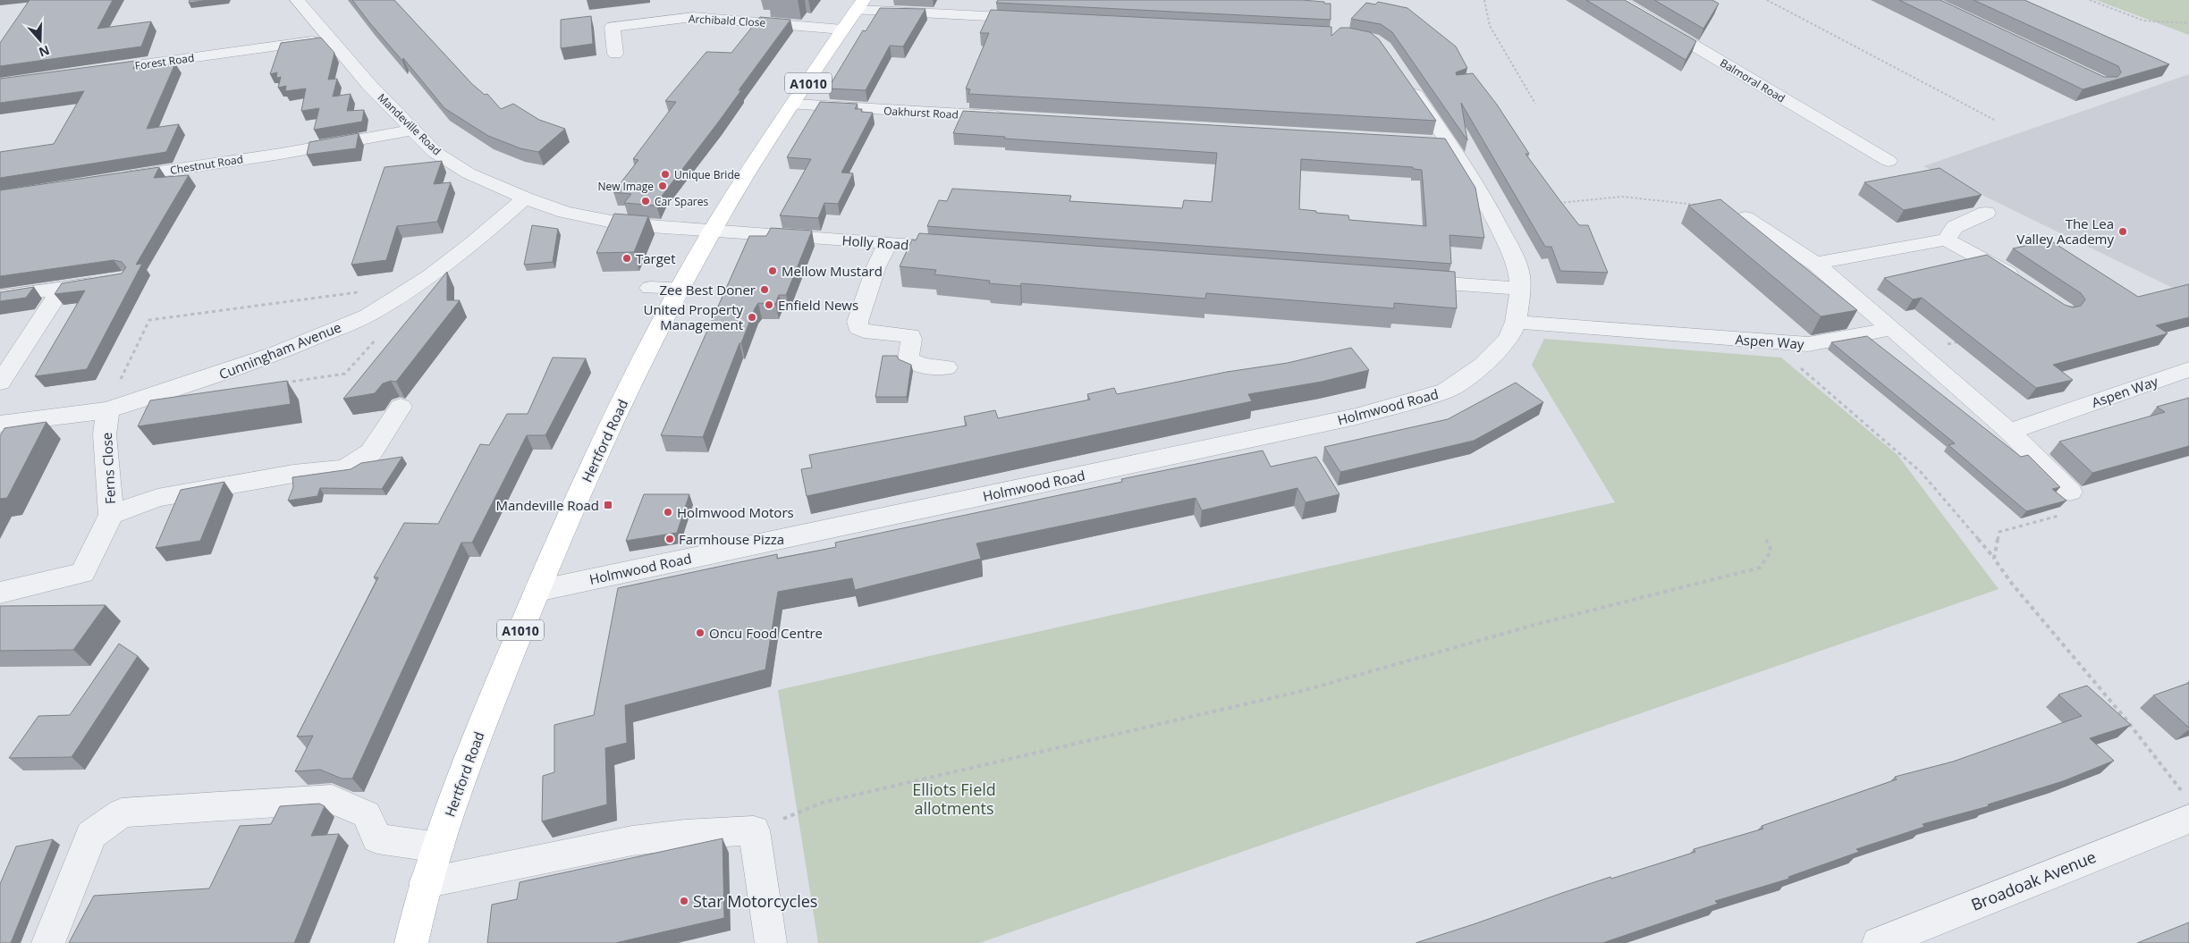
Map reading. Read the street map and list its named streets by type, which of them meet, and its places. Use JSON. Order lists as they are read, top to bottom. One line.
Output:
{"streets":{"main road":["A1010","Hertford Road"],"street":["Archibald Close","Forest Road","Balmoral Road","Oakhurst Road","Mandeville Road","Chestnut Road","Holly Road","Aspen Way","Cunningham Avenue","Holmwood Road","Ferns Close","Broadoak Avenue"]},"crossings":[["Archibald Close","Hertford Road"],["Forest Road","Mandeville Road"],["Oakhurst Road","Hertford Road"],["Mandeville Road","Chestnut Road"],["Mandeville Road","Holly Road"],["Mandeville Road","Cunningham Avenue"],["Mandeville Road","Hertford Road"],["Holly Road","Hertford Road"],["Aspen Way","Holmwood Road"],["Cunningham Avenue","Ferns Close"],["Holmwood Road","Hertford Road"]],"parks":["Elliots Field allotments"],"places":{"other":["Unique Bride","New Image","Car Spares","The Lea Valley Academy","Target","Mellow Mustard","Zee Best Doner","Enfield News","United Property Management","Holmwood Motors","Farmhouse Pizza","Oncu Food Centre","Star Motorcycles"],"transit":["Mandeville Road"]},"north":"bottom"}
